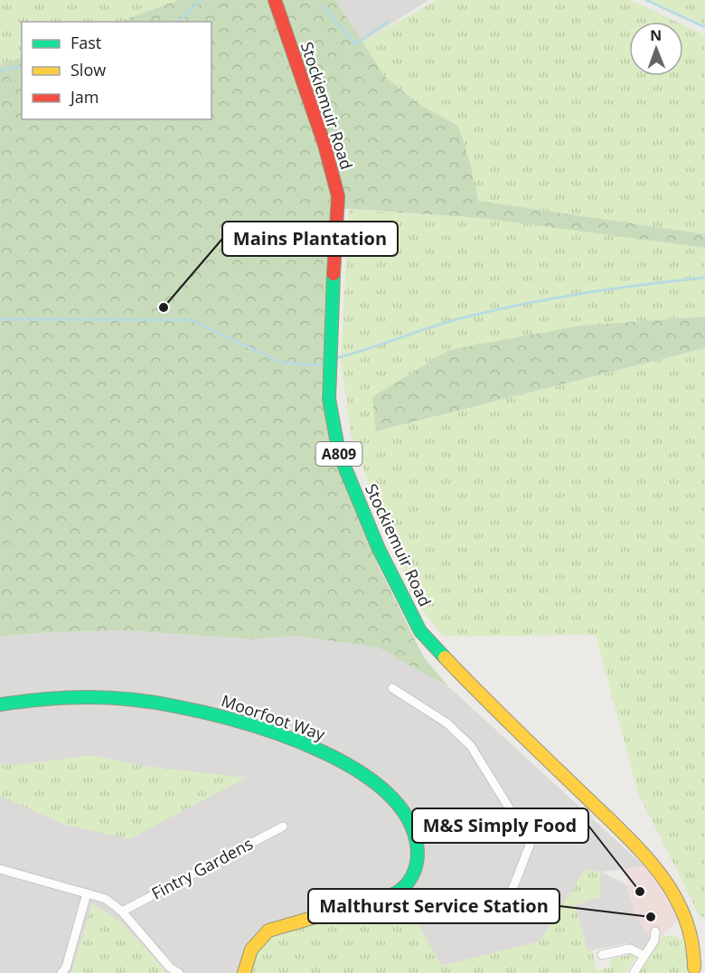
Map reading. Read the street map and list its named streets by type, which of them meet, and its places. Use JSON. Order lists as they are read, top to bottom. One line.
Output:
{"streets":{"main road":["Stockiemuir Road","A809","Moorfoot Way"],"street":["Fintry Gardens"]},"places":["Mains Plantation","M&S Simply Food","Malthurst Service Station"],"legend":["Fast","Slow","Jam"],"north":"top"}
